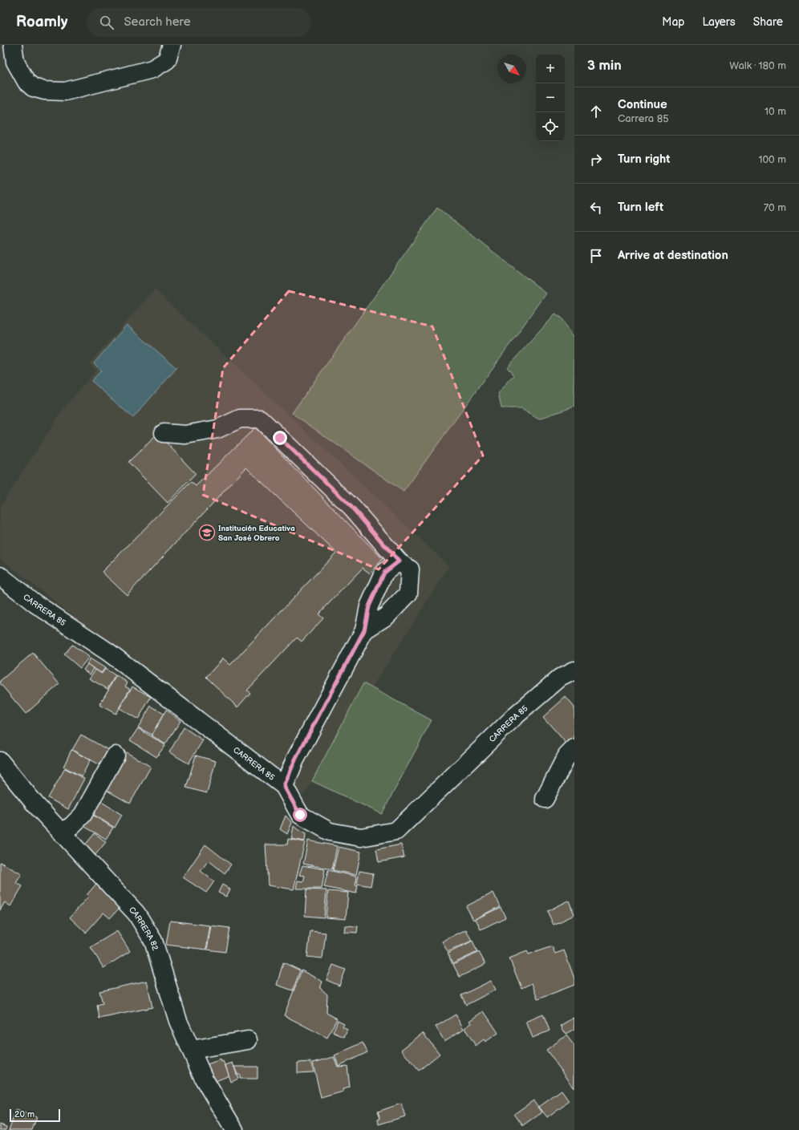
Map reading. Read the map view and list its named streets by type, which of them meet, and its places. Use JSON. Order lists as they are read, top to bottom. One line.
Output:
{"streets":{"street":["CARRERA 85","CARRERA 82"]},"places":{"school or university":["Institución Educativa San José Obrero"]},"scale_bar":"20 m","north":"bottom right","page":{"header":"Roamly","search":"Search here","nav":["Map","Layers","Share"],"heading":["3 min","Walk · 180 m"],"map_buttons":["+","−"],"list":[["Continue","Carrera 85","10 m"],["Turn right","100 m"],["Turn left","70 m"],"Arrive at destination"],"scale":"20 m"}}
